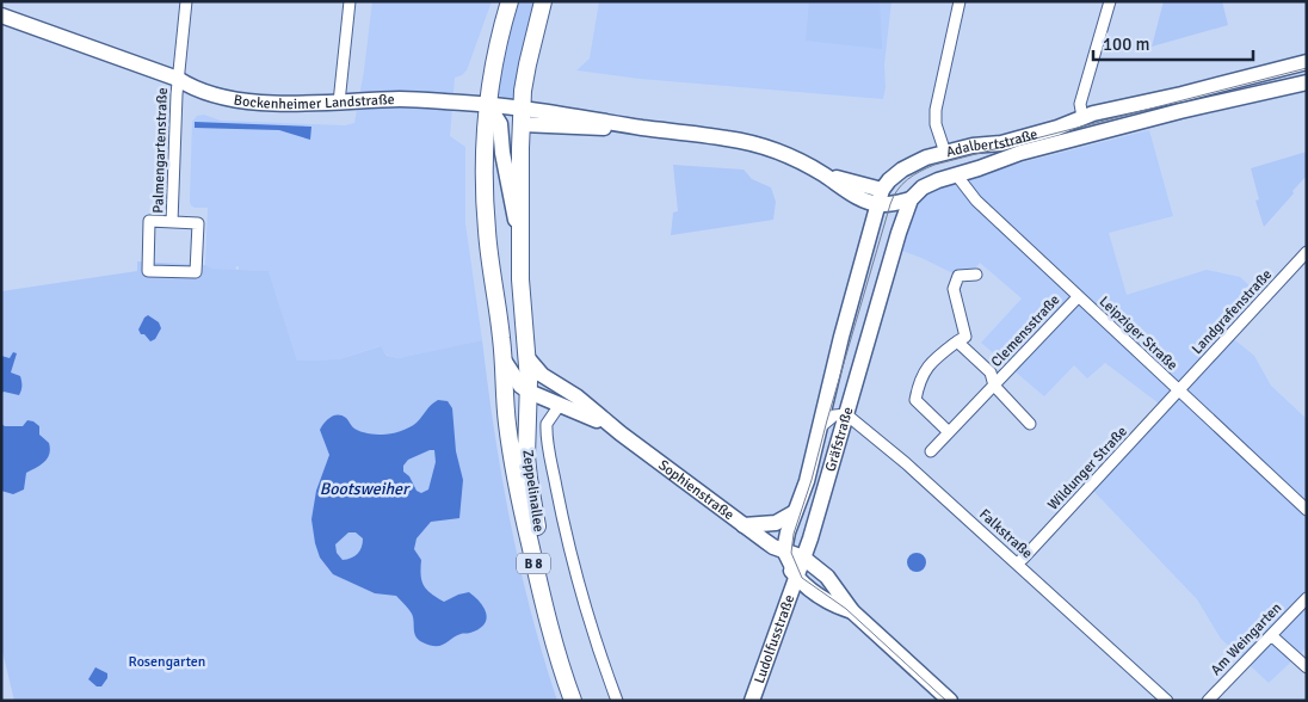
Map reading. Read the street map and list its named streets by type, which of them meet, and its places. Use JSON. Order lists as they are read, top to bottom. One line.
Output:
{"streets":{"main road":["Zeppelinallee","B 8"],"street":["Bockenheimer Landstraße","Adalbertstraße","Palmengartenstraße","Landgrafenstraße","Clemensstraße","Leipziger Straße","Gräfstraße","Wildunger Straße","Sophienstraße","Falkstraße","Ludolfusstraße","Am Weingarten"]},"crossings":[["Bockenheimer Landstraße","Adalbertstraße"],["Bockenheimer Landstraße","Palmengartenstraße"],["Bockenheimer Landstraße","Gräfstraße"],["Bockenheimer Landstraße","Zeppelinallee"],["Bockenheimer Landstraße","B 8"],["Adalbertstraße","Leipziger Straße"],["Adalbertstraße","Gräfstraße"],["Landgrafenstraße","Leipziger Straße"],["Landgrafenstraße","Wildunger Straße"],["Clemensstraße","Leipziger Straße"],["Leipziger Straße","Wildunger Straße"],["Gräfstraße","Sophienstraße"],["Gräfstraße","Falkstraße"],["Gräfstraße","Ludolfusstraße"],["Wildunger Straße","Falkstraße"],["Zeppelinallee","Sophienstraße"],["Zeppelinallee","B 8"],["Sophienstraße","Ludolfusstraße"]],"water":["Bootsweiher"],"parks":["Rosengarten"],"scale_bar":"100 m"}
